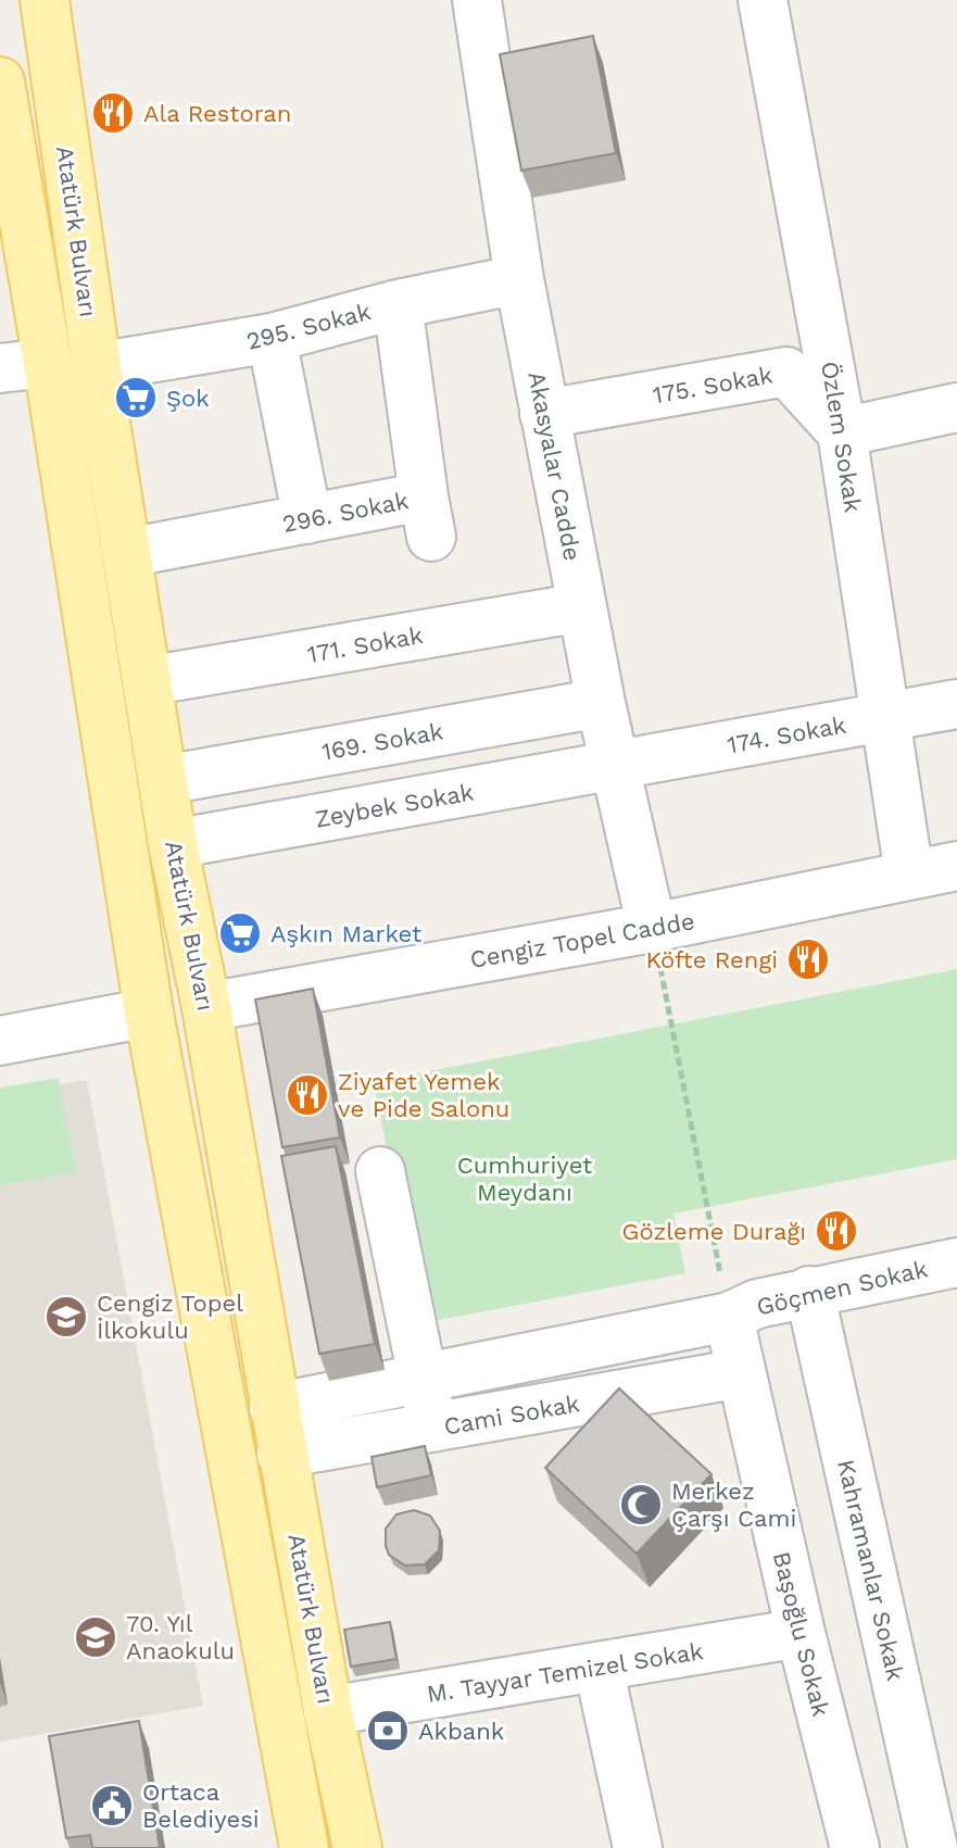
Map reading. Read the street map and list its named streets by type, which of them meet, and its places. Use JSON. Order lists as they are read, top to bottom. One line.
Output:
{"streets":{"main road":["Atatürk Bulvarı"],"street":["295. Sokak","175. Sokak","Özlem Sokak","Akasyalar Cadde","296. Sokak","171. Sokak","174. Sokak","169. Sokak","Zeybek Sokak","Cengiz Topel Cadde","Göçmen Sokak","Cami Sokak","Kahramanlar Sokak","Başoğlu Sokak","M. Tayyar Temizel Sokak"]},"crossings":[["Atatürk Bulvarı","295. Sokak"],["Atatürk Bulvarı","296. Sokak"],["Atatürk Bulvarı","171. Sokak"],["Atatürk Bulvarı","169. Sokak"],["Atatürk Bulvarı","Zeybek Sokak"],["Atatürk Bulvarı","Cengiz Topel Cadde"],["Atatürk Bulvarı","Cami Sokak"],["Atatürk Bulvarı","M. Tayyar Temizel Sokak"],["295. Sokak","Akasyalar Cadde"],["295. Sokak","296. Sokak"],["175. Sokak","Özlem Sokak"],["175. Sokak","Akasyalar Cadde"],["Özlem Sokak","174. Sokak"],["Özlem Sokak","Cengiz Topel Cadde"],["Akasyalar Cadde","171. Sokak"],["Akasyalar Cadde","174. Sokak"],["Akasyalar Cadde","169. Sokak"],["Akasyalar Cadde","Zeybek Sokak"],["Akasyalar Cadde","Cengiz Topel Cadde"],["174. Sokak","Zeybek Sokak"],["Göçmen Sokak","Kahramanlar Sokak"],["Göçmen Sokak","Başoğlu Sokak"],["Cami Sokak","Başoğlu Sokak"],["Başoğlu Sokak","M. Tayyar Temizel Sokak"]],"parks":["Cumhuriyet Meydanı"],"places":{"restaurant":["Ala Restoran","Köfte Rengi","Ziyafet Yemek ve Pide Salonu","Gözleme Durağı"],"supermarket":["Şok","Aşkın Market"],"school or university":["Cengiz Topel İlkokulu","70. Yıl Anaokulu"],"mosque":["Merkez Çarşı Cami"],"bank":["Akbank"],"public building":["Ortaca Belediyesi"]}}
